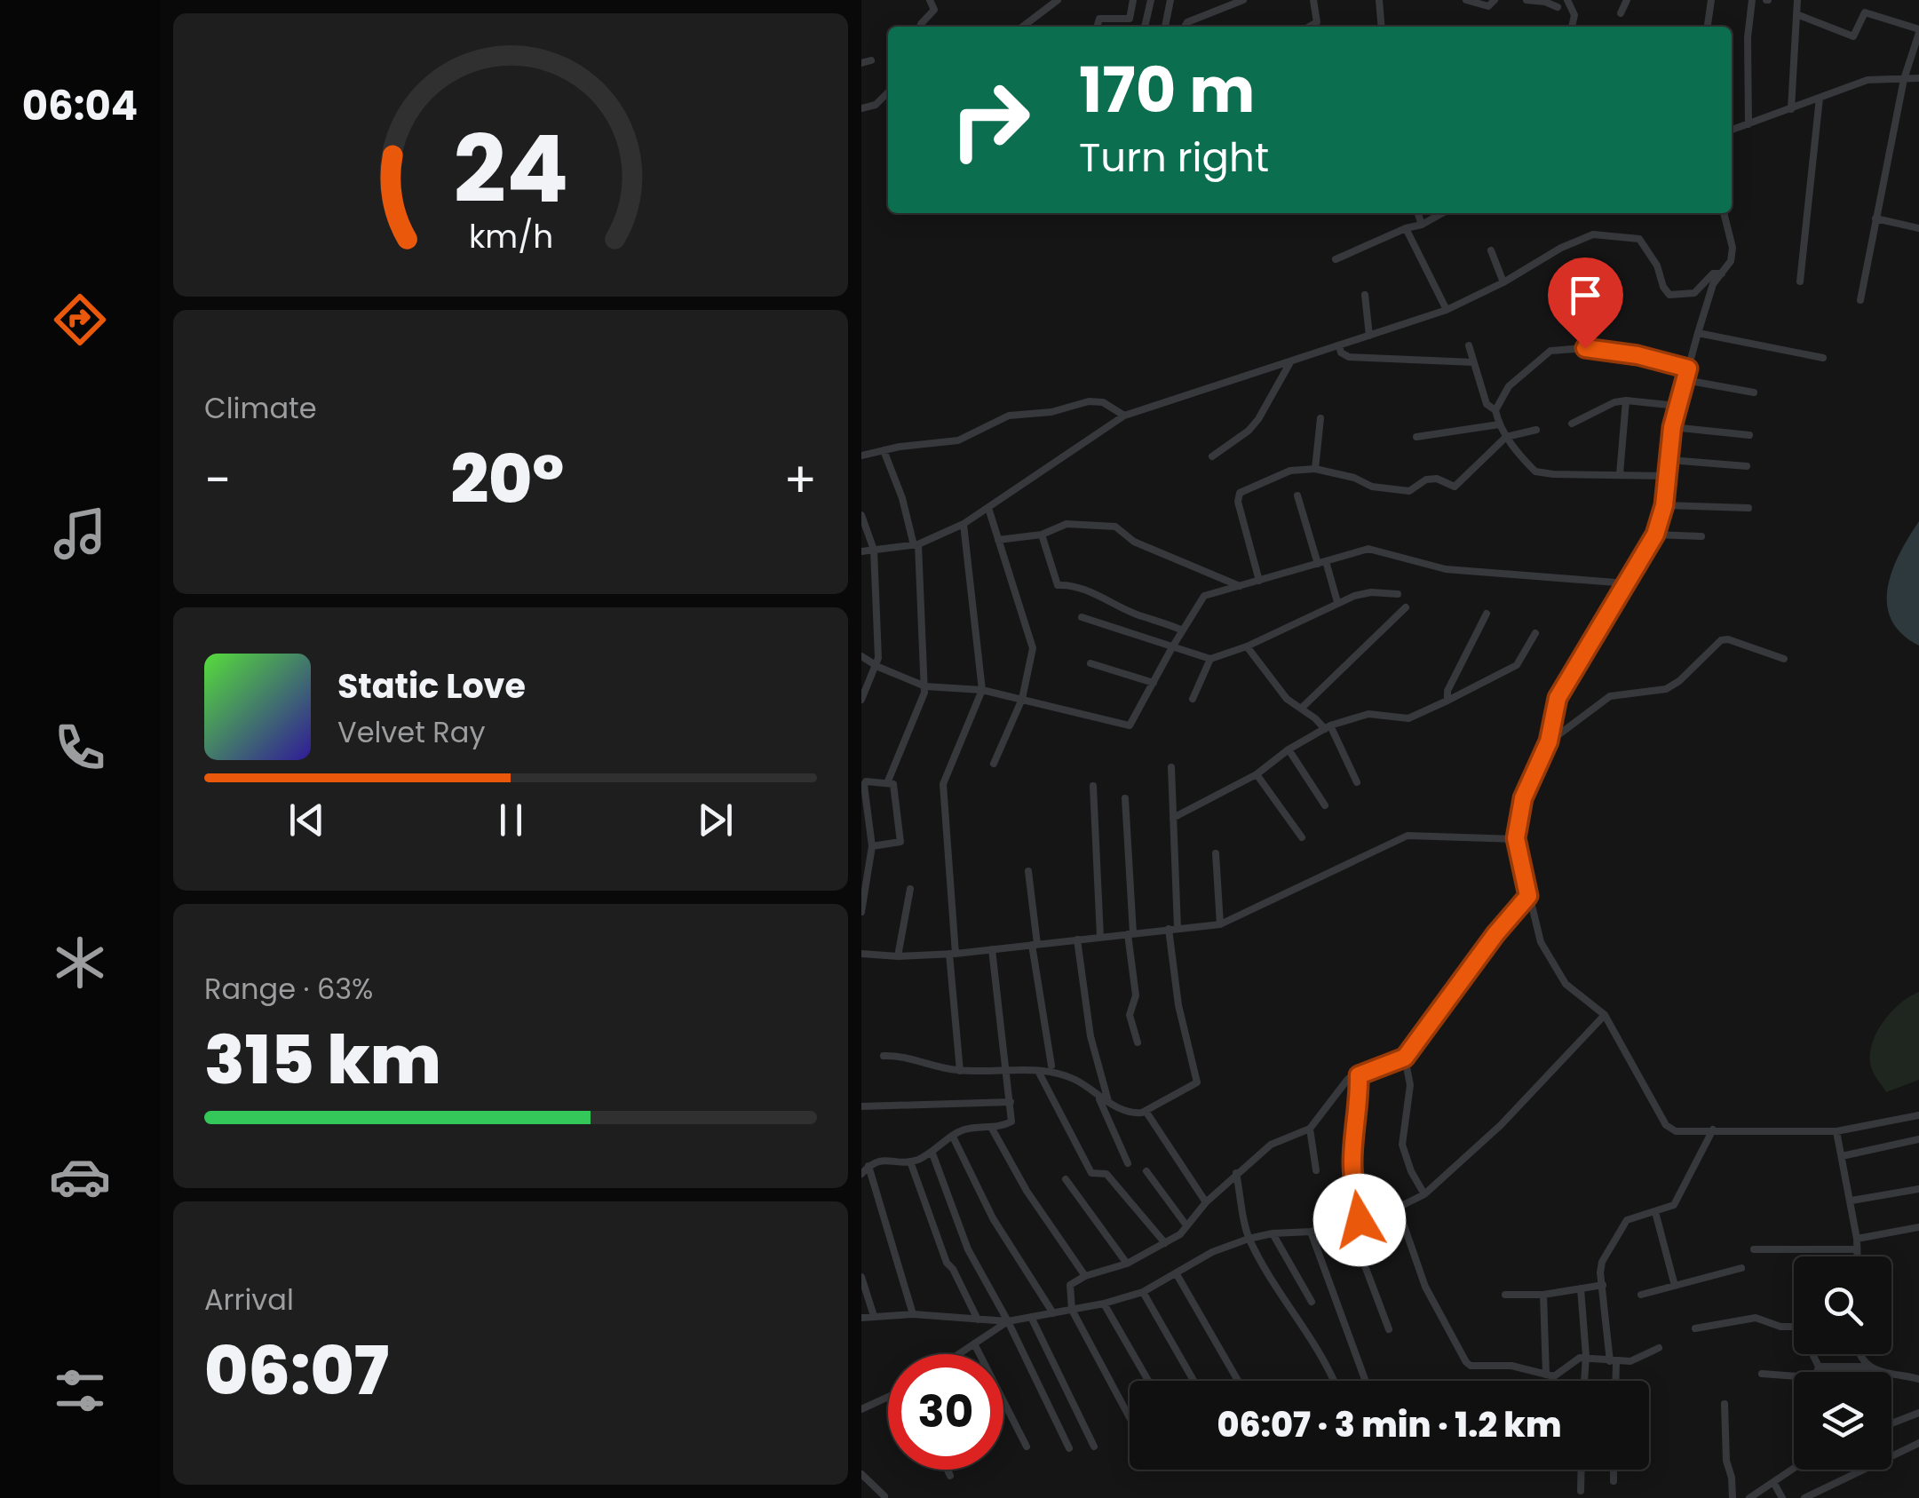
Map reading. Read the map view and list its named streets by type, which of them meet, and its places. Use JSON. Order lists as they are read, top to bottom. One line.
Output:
{"page":{"tabs":"06:04","turn":["170 m","Turn right"],"tile":["Climate",["Range · 63%","315 km"],["Arrival","06:07"]],"heat":["−","20°","+"],"song":["Static Love","Velvet Ray"],"limit":"30","trip":"06:07 · 3 min · 1.2 km","gauge":["24","km/h"]}}
